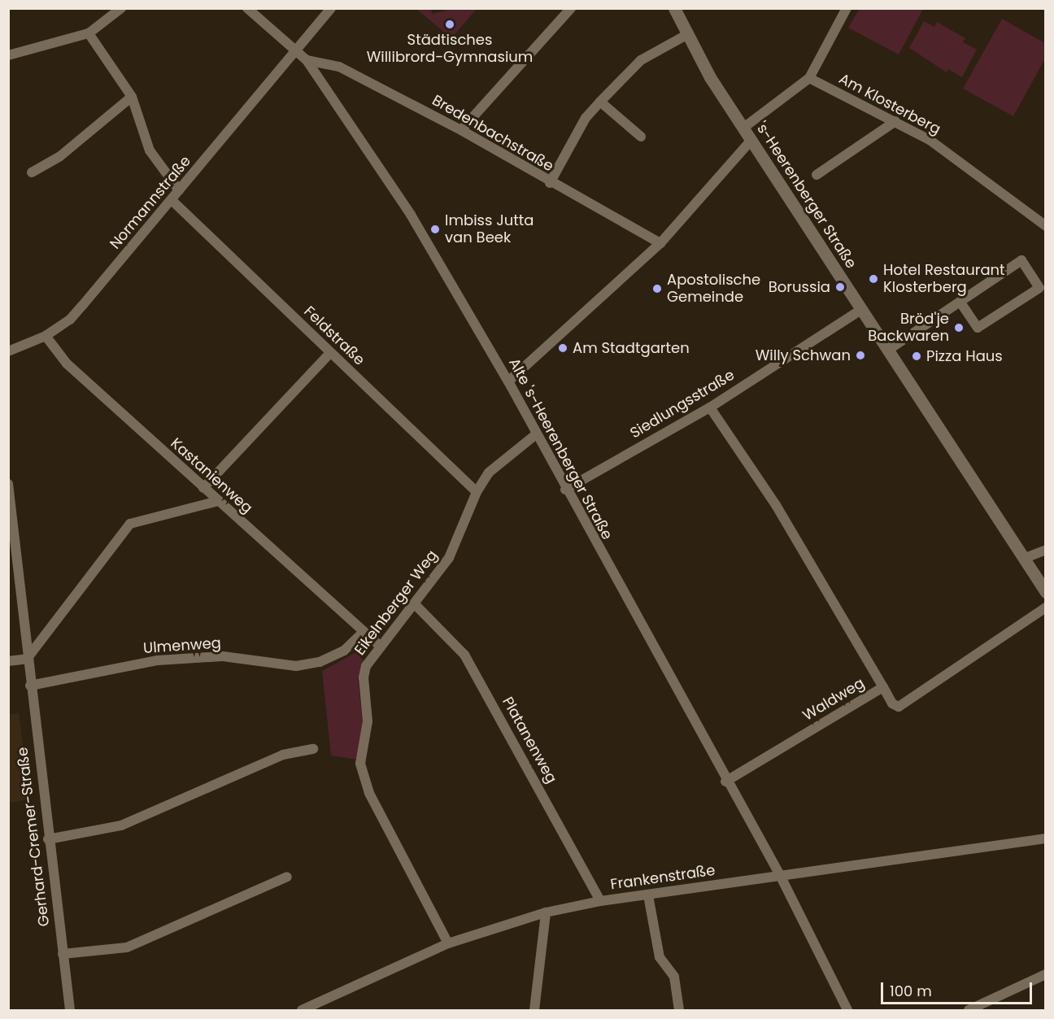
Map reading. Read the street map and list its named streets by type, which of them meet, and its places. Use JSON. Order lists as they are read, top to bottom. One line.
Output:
{"streets":{"street":["Am Klosterberg","Bredenbachstraße","'s-Heerenberger Straße","Normannstraße","Feldstraße","Siedlungsstraße","Alte 's-Heerenberger Straße","Kastanienweg","Eikelnberger Weg","Ulmenweg","Waldweg","Platanenweg","Gerhard-Cremer-Straße","Frankenstraße"]},"crossings":[["Bredenbachstraße","Alte 's-Heerenberger Straße"],["'s-Heerenberger Straße","Siedlungsstraße"],["Normannstraße","Feldstraße"],["Normannstraße","Alte 's-Heerenberger Straße"],["Normannstraße","Kastanienweg"],["Feldstraße","Eikelnberger Weg"],["Siedlungsstraße","Alte 's-Heerenberger Straße"],["Alte 's-Heerenberger Straße","Eikelnberger Weg"],["Alte 's-Heerenberger Straße","Waldweg"],["Alte 's-Heerenberger Straße","Frankenstraße"],["Kastanienweg","Ulmenweg"],["Eikelnberger Weg","Platanenweg"],["Eikelnberger Weg","Frankenstraße"],["Ulmenweg","Gerhard-Cremer-Straße"],["Platanenweg","Frankenstraße"]],"places":["Städtisches Willibrord-Gymnasium","Imbiss Jutta van Beek","Hotel Restaurant Klosterberg","Borussia","Apostolische Gemeinde","Bröd'je Backwaren","Am Stadtgarten","Willy Schwan","Pizza Haus"],"scale_bar":"100 m"}
